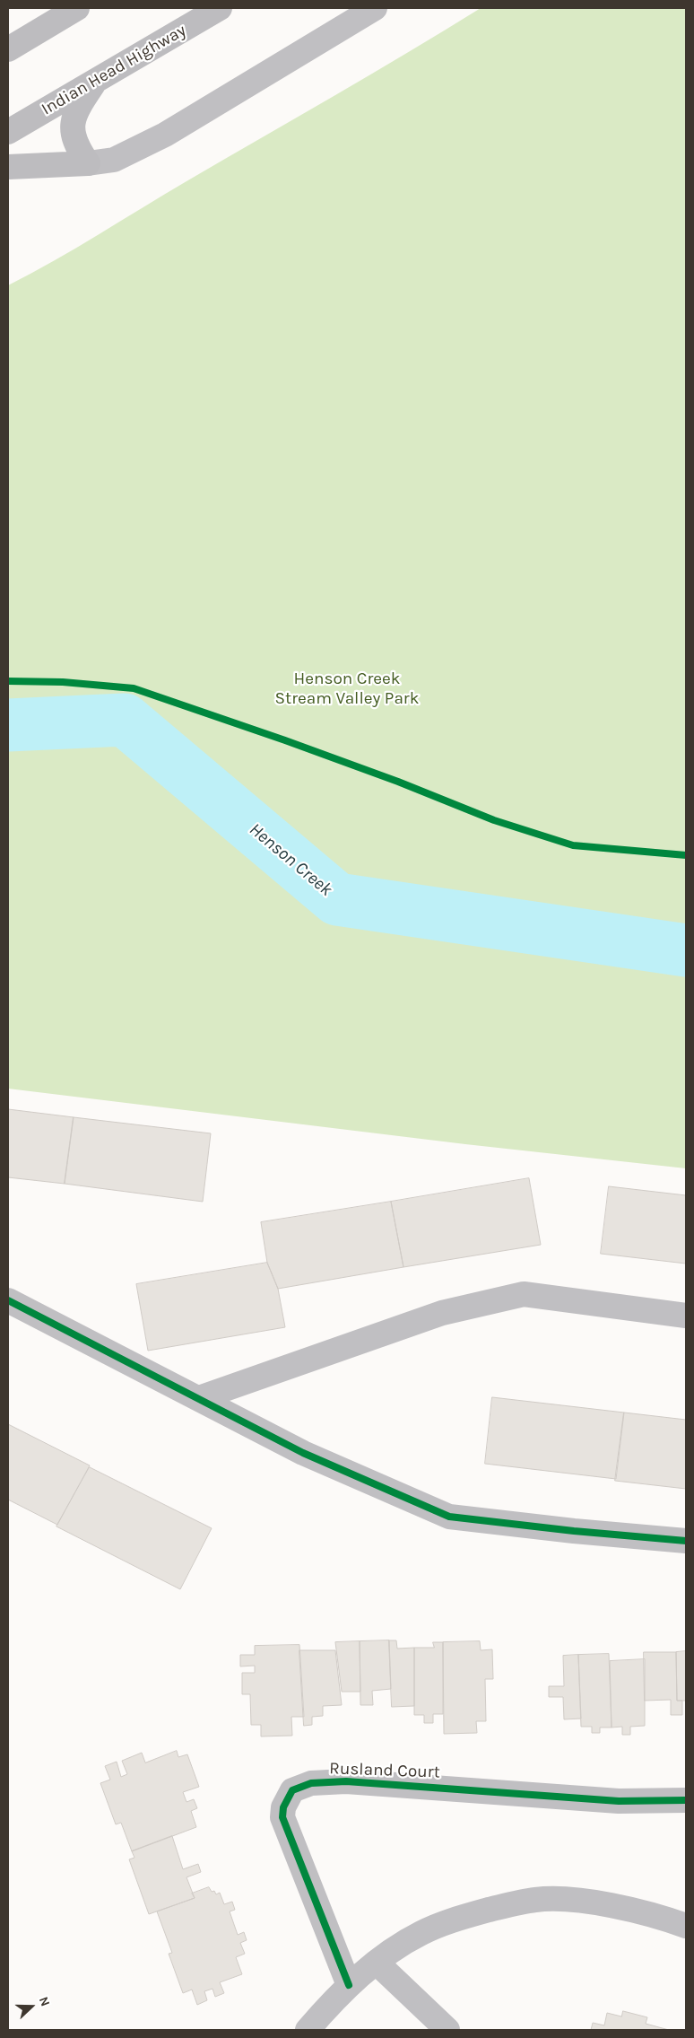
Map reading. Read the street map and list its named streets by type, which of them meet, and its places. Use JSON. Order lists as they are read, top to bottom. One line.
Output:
{"streets":{"highway":["Indian Head Highway"],"street":["Rusland Court"]},"water":["Henson Creek"],"parks":["Henson Creek Stream Valley Park"],"north":"right"}
